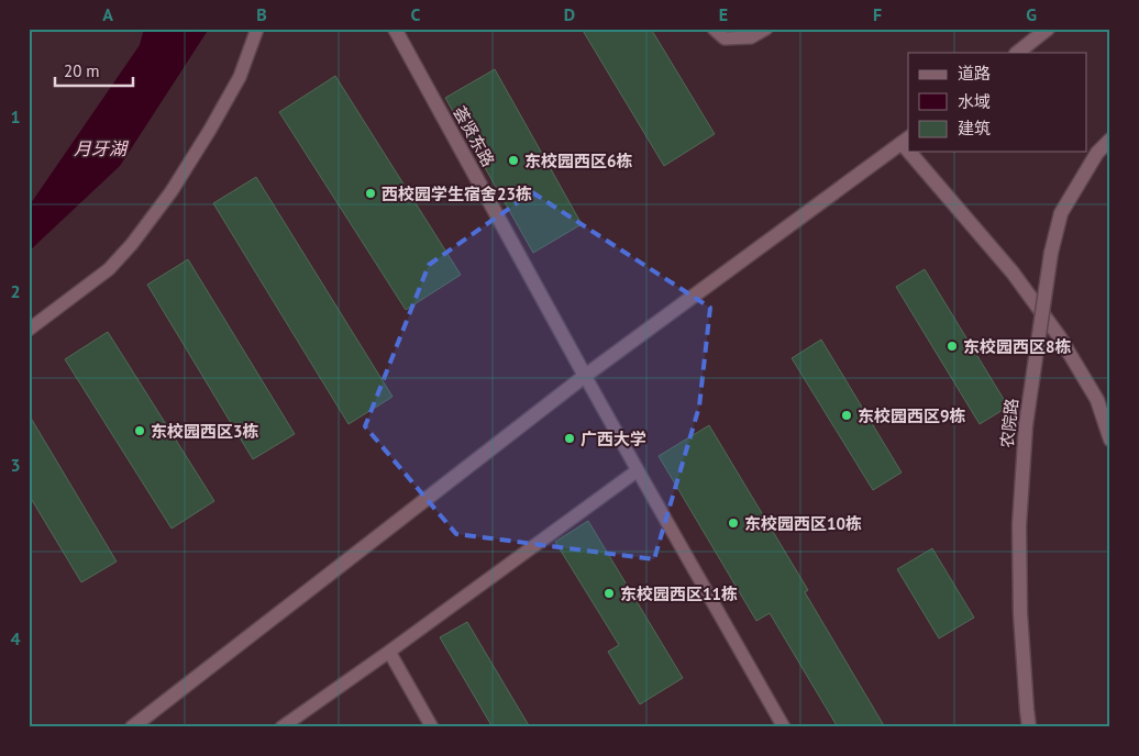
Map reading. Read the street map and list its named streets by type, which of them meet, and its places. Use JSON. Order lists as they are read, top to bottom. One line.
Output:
{"streets":{"street":["荟贤东路","农院路"]},"water":["月牙湖"],"places":["东校园西区6栋","西校园学生宿舍23栋","东校园西区8栋","东校园西区9栋","东校园西区3栋","广西大学","东校园西区10栋","东校园西区11栋"],"legend":["道路","水域","建筑"],"scale_bar":"20 m","grid":{"columns":["A","B","C","D","E","F","G"],"rows":["1","2","3","4"]}}
